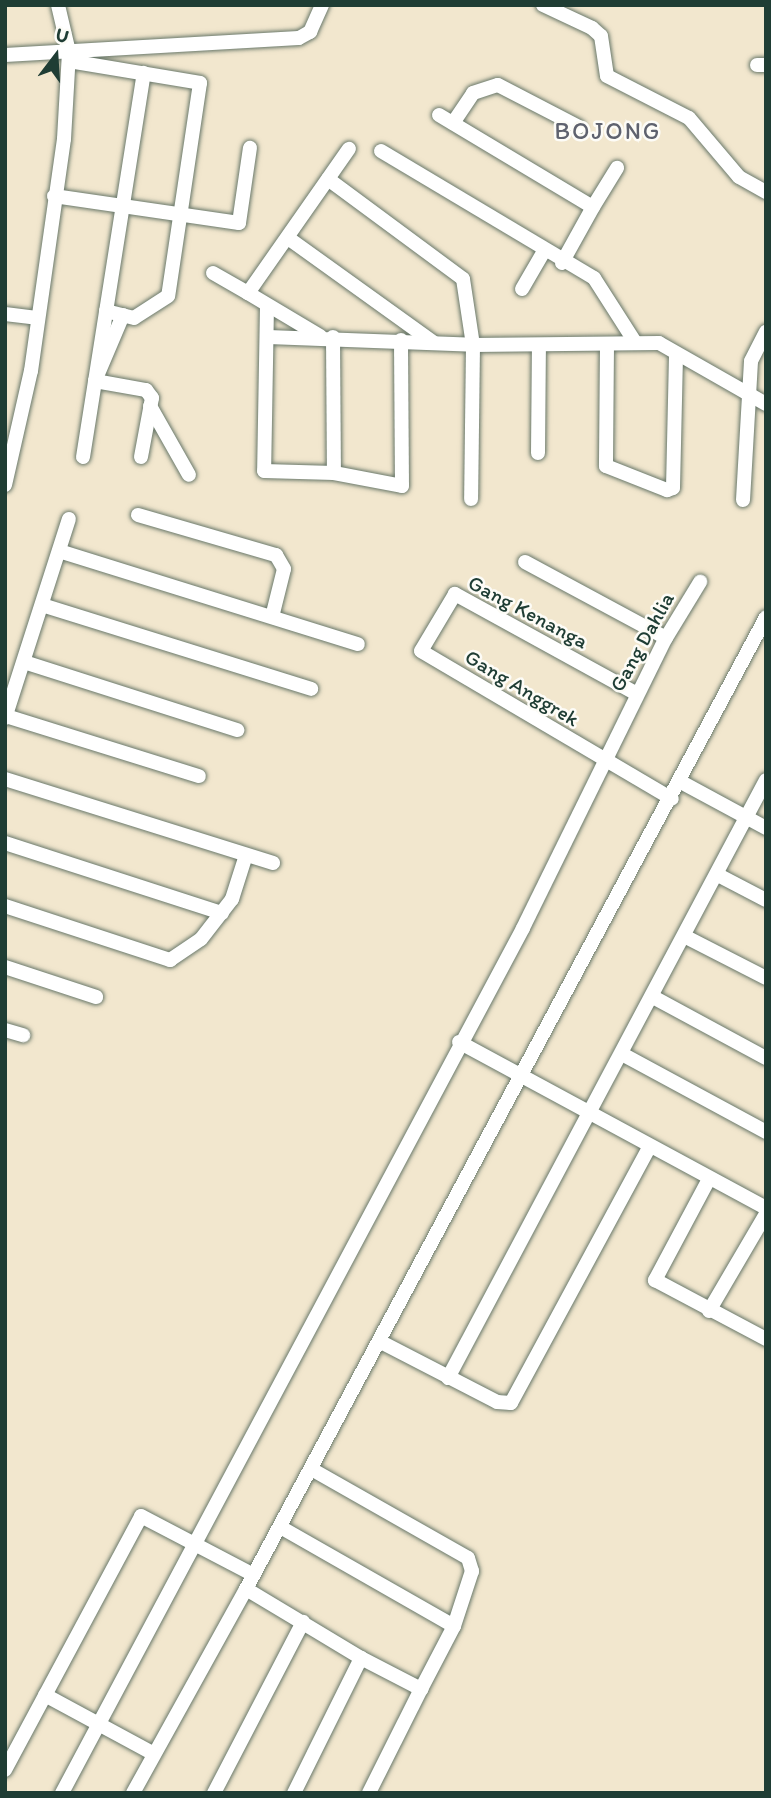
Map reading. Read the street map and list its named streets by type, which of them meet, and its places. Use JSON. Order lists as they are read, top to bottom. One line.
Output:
{"streets":{"street":["Gang Kenanga","Gang Dahlia","Gang Anggrek"]},"crossings":[["Gang Kenanga","Gang Dahlia"],["Gang Kenanga","Gang Anggrek"],["Gang Dahlia","Gang Anggrek"]],"districts":["BOJONG"],"north":"top"}
